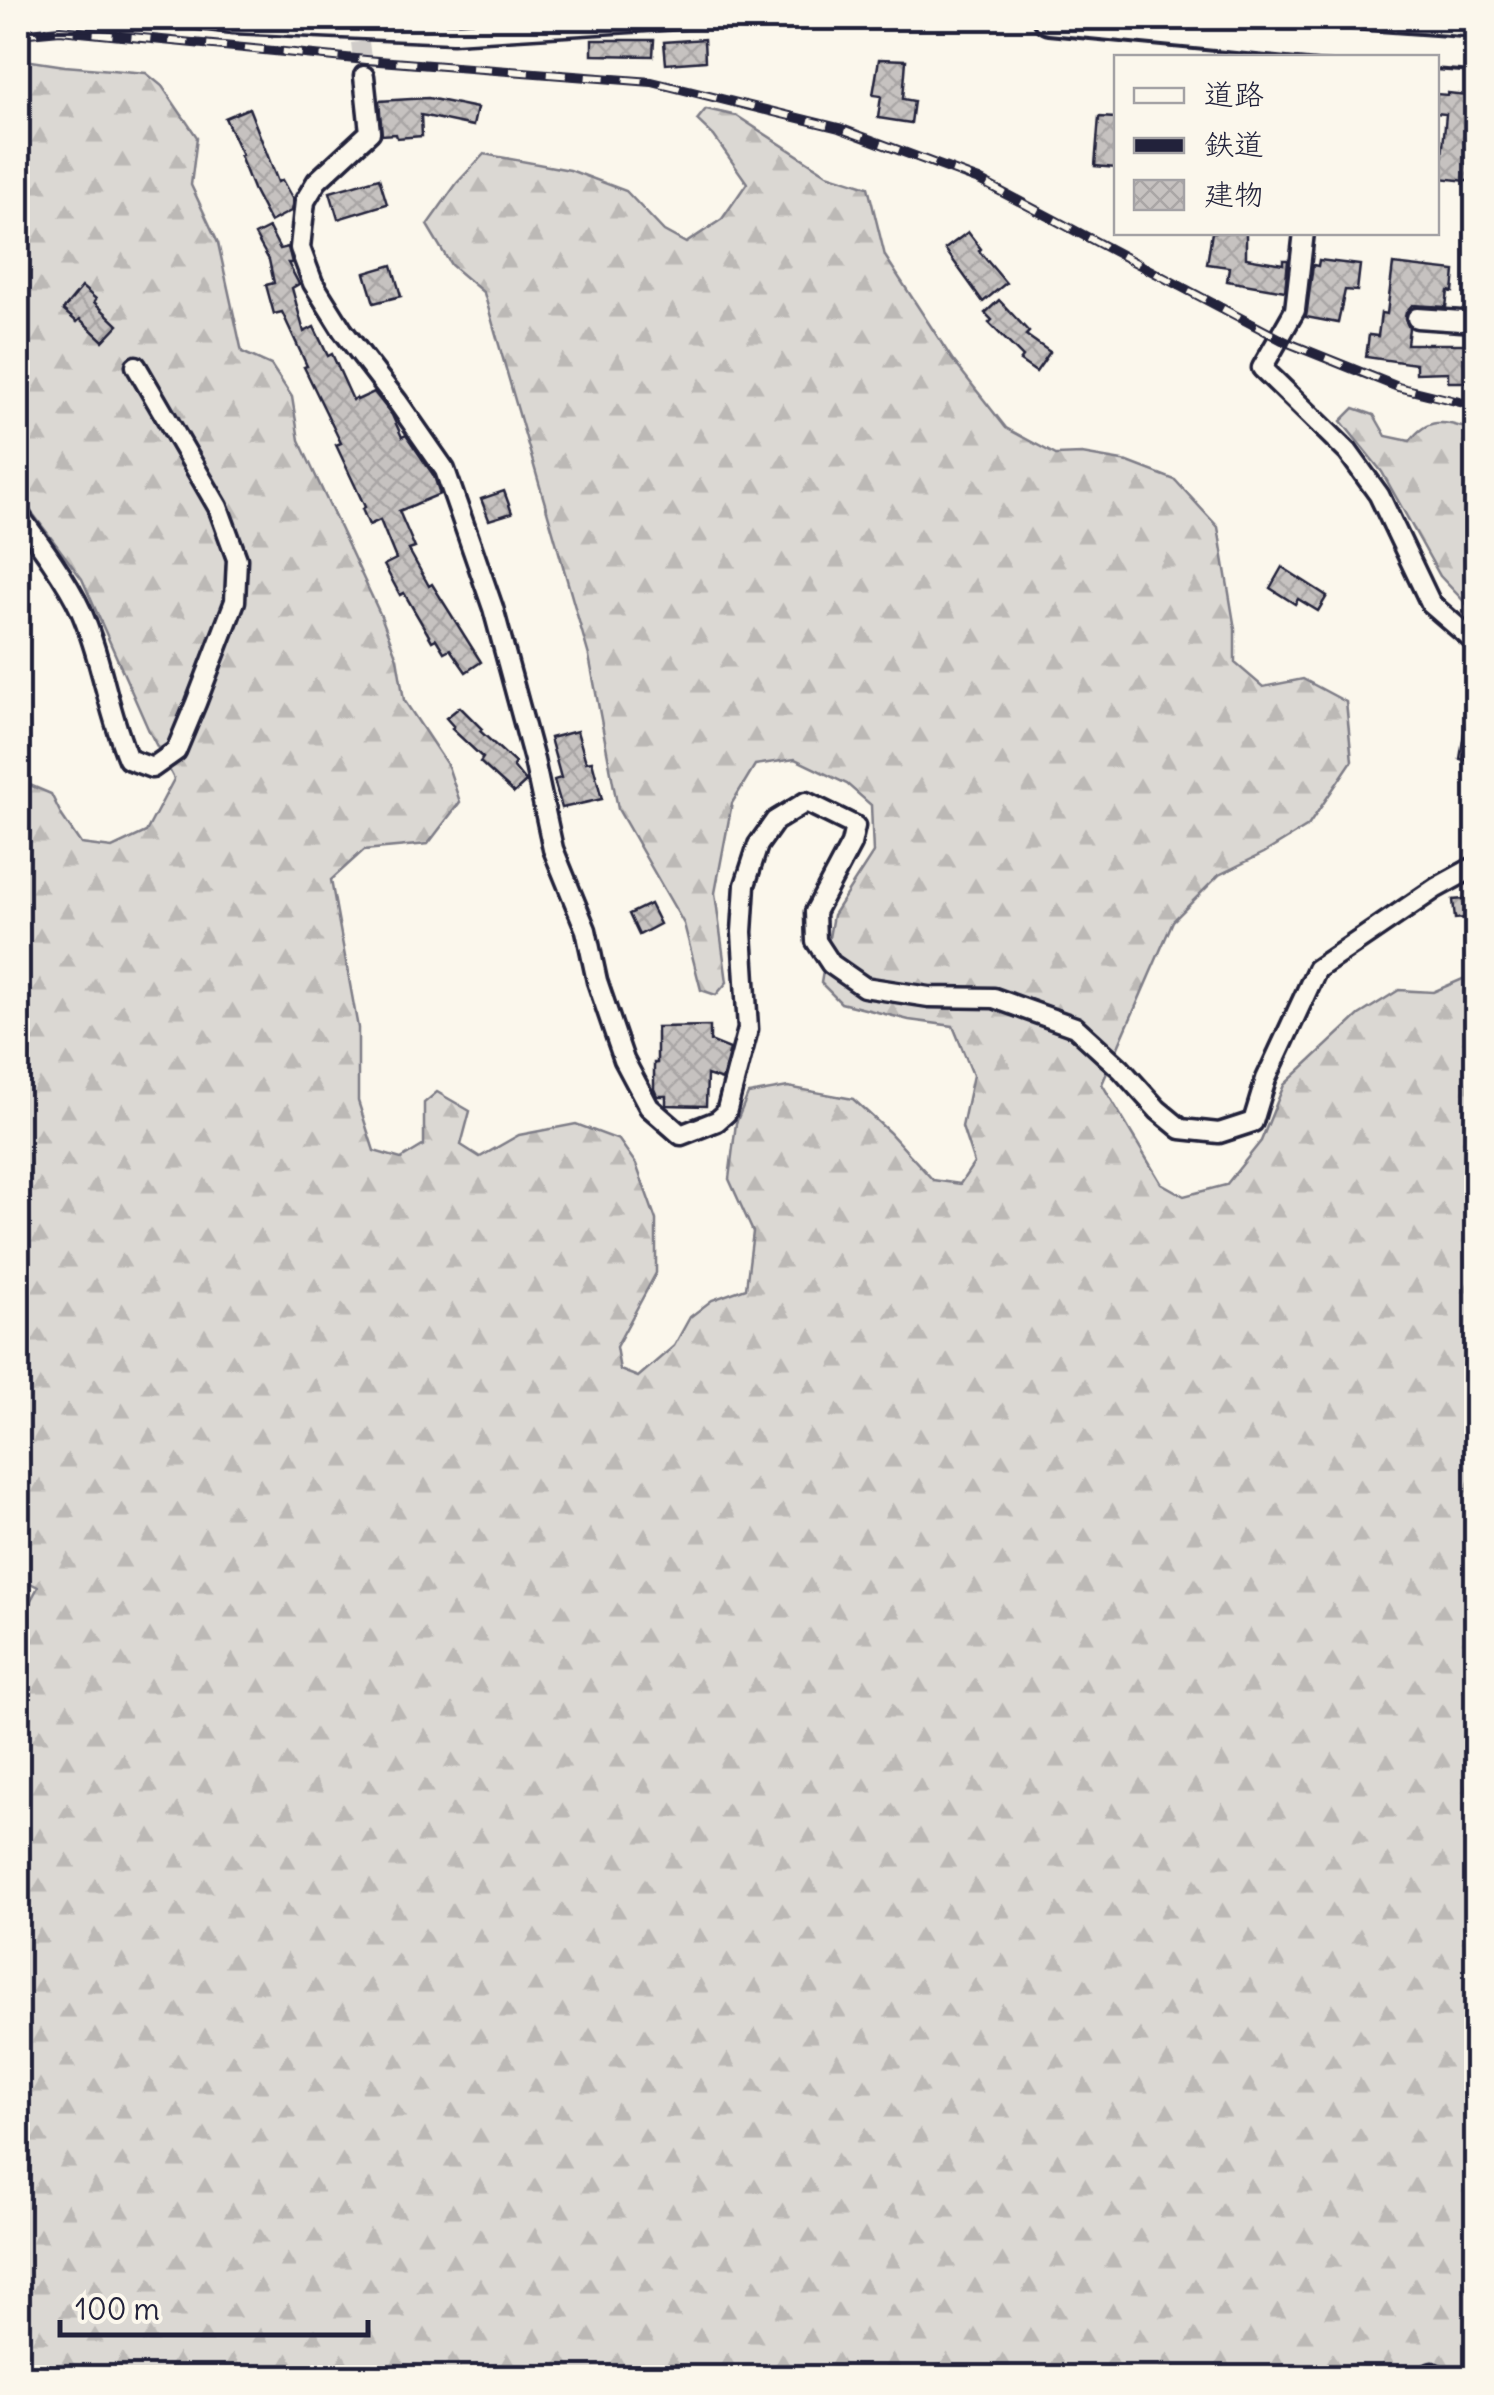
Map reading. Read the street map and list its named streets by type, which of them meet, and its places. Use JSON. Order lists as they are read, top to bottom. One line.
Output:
{"legend":["道路","鉄道","建物"],"scale_bar":"100 m"}
